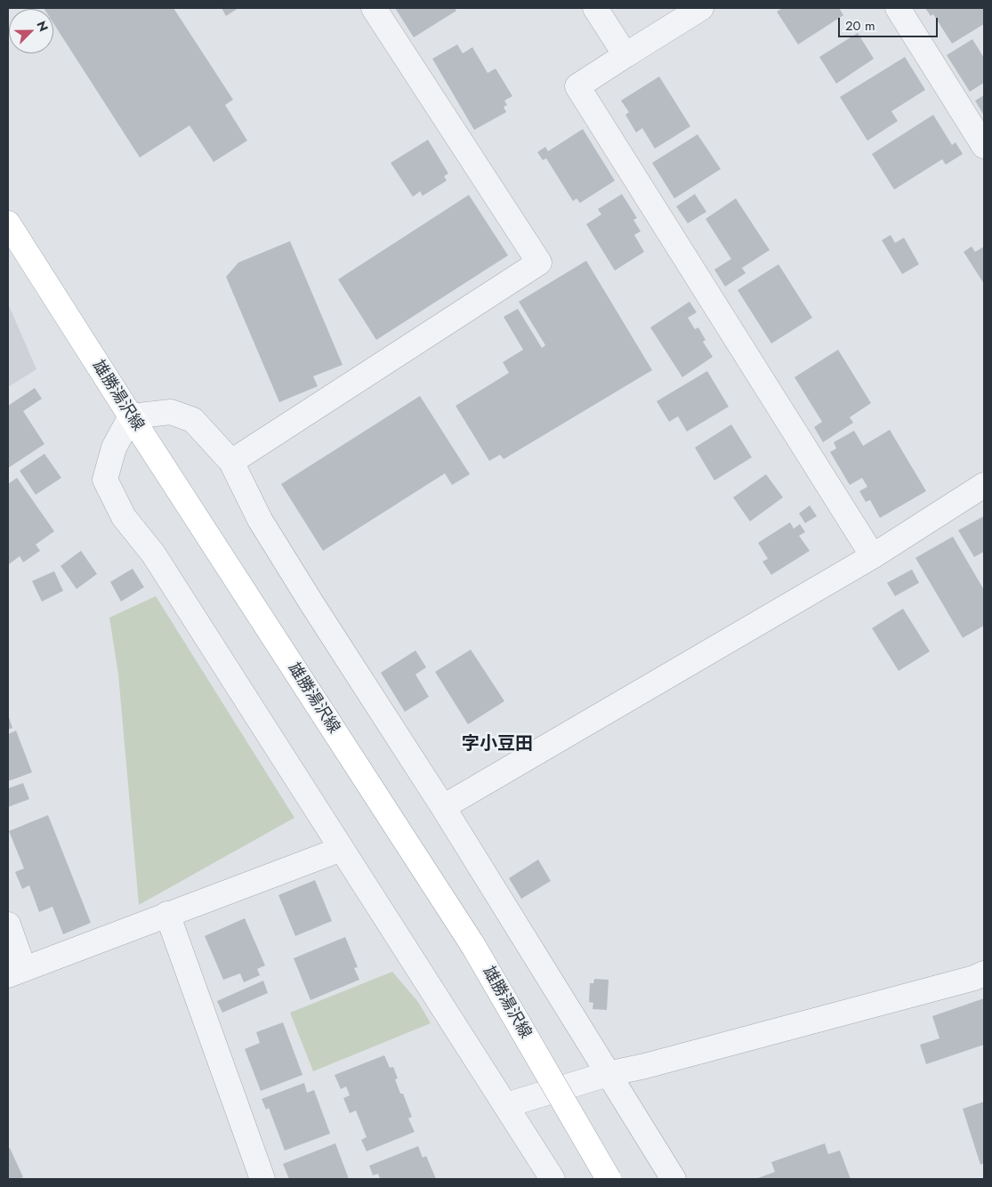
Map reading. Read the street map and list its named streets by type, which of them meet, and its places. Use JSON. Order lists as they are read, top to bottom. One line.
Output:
{"streets":{"main road":["雄勝湯沢線"]},"districts":["字小豆田"],"scale_bar":"20 m","north":"top right"}
